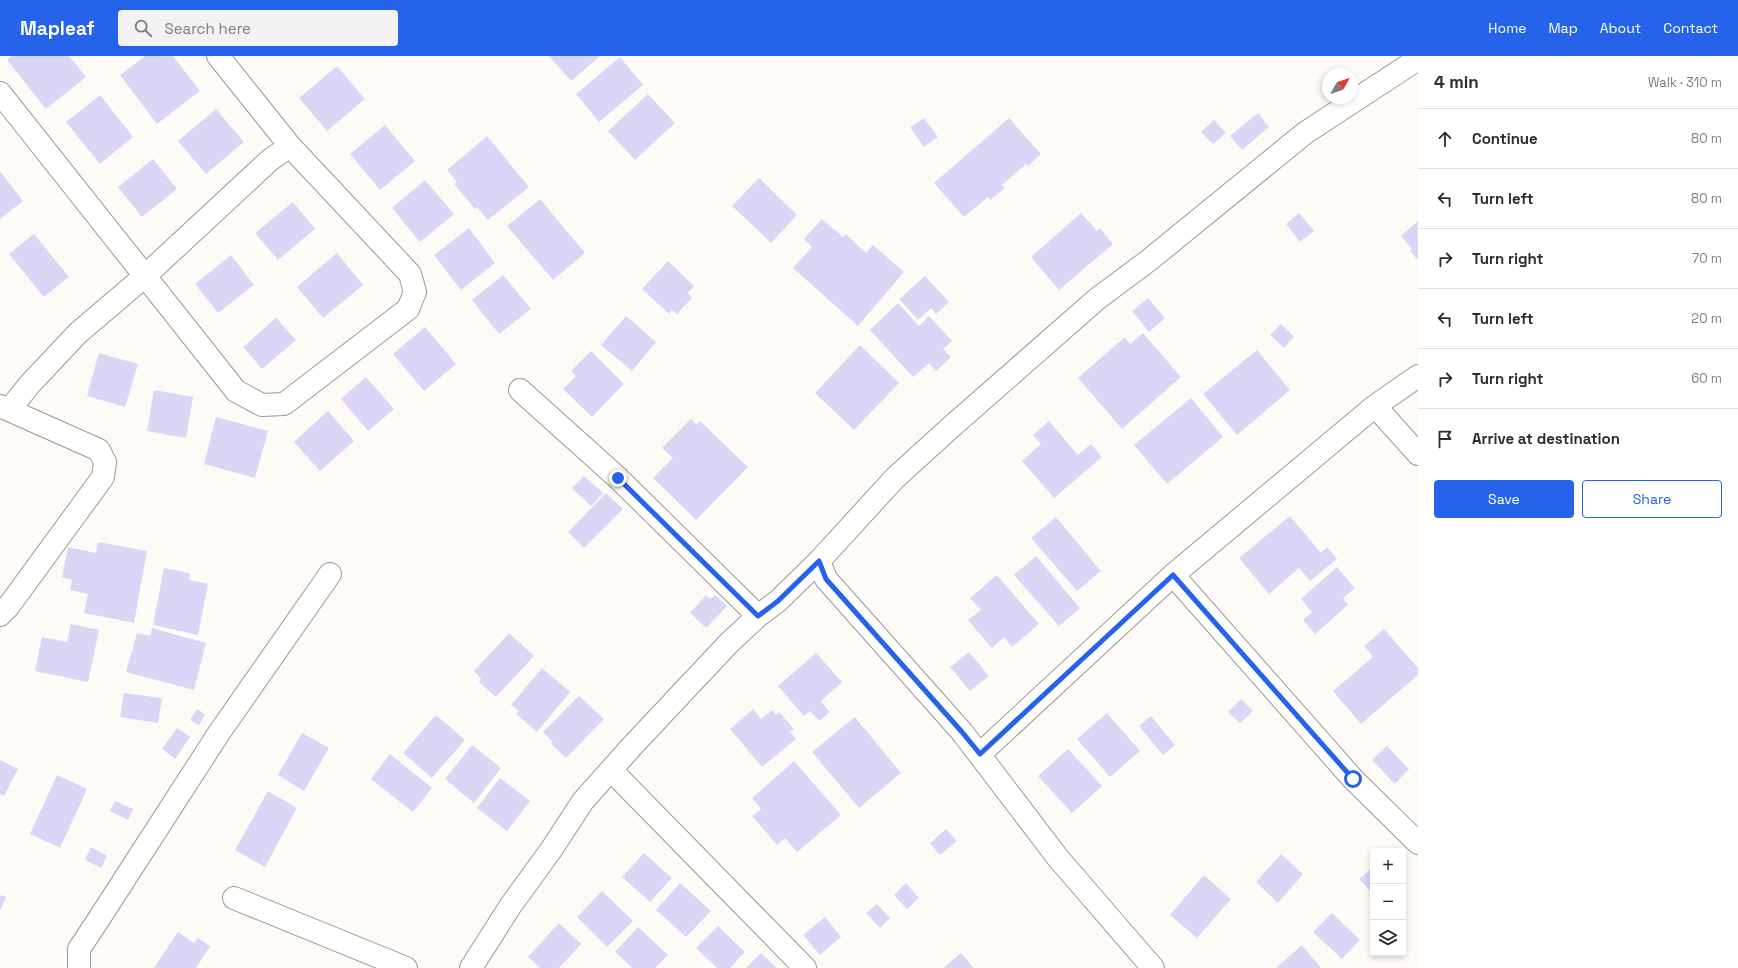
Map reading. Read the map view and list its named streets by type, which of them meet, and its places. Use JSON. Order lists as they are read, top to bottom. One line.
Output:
{"north":"top right","page":{"header":"Mapleaf","search":"Search here","nav":["Home","Map","About","Contact"],"heading":["4 min","Walk · 310 m"],"list":[["Continue","80 m"],["Turn left","80 m"],["Turn right","70 m"],["Turn left","20 m"],["Turn right","60 m"],"Arrive at destination"],"buttons":["Save","Share"],"map_buttons":["+","−"]}}
